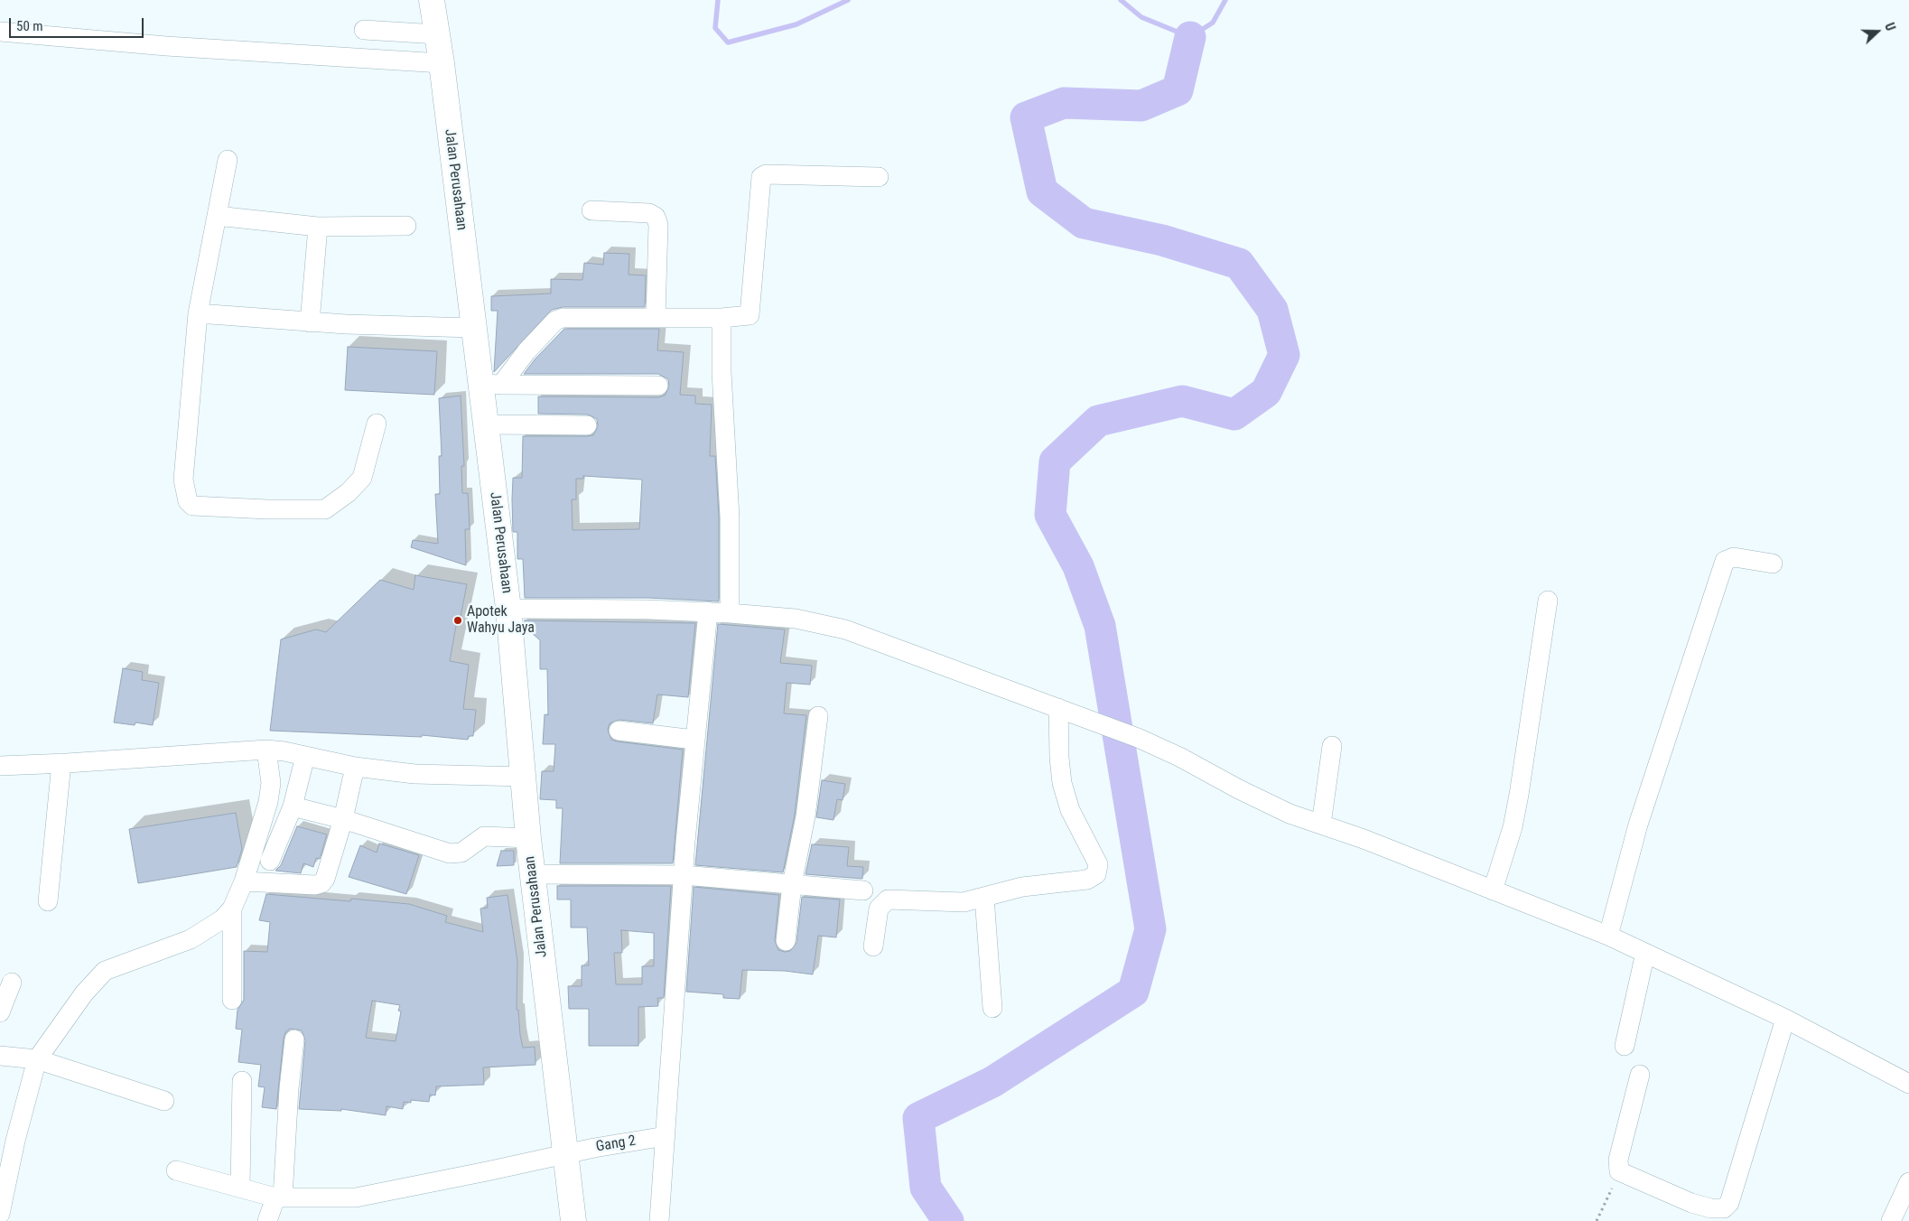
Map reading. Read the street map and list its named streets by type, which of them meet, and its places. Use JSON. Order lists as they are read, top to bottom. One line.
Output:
{"streets":{"main road":["Jalan Perusahaan"],"street":["Gang 2"]},"crossings":[["Jalan Perusahaan","Gang 2"]],"places":["Apotek Wahyu Jaya"],"scale_bar":"50 m","north":"right"}
